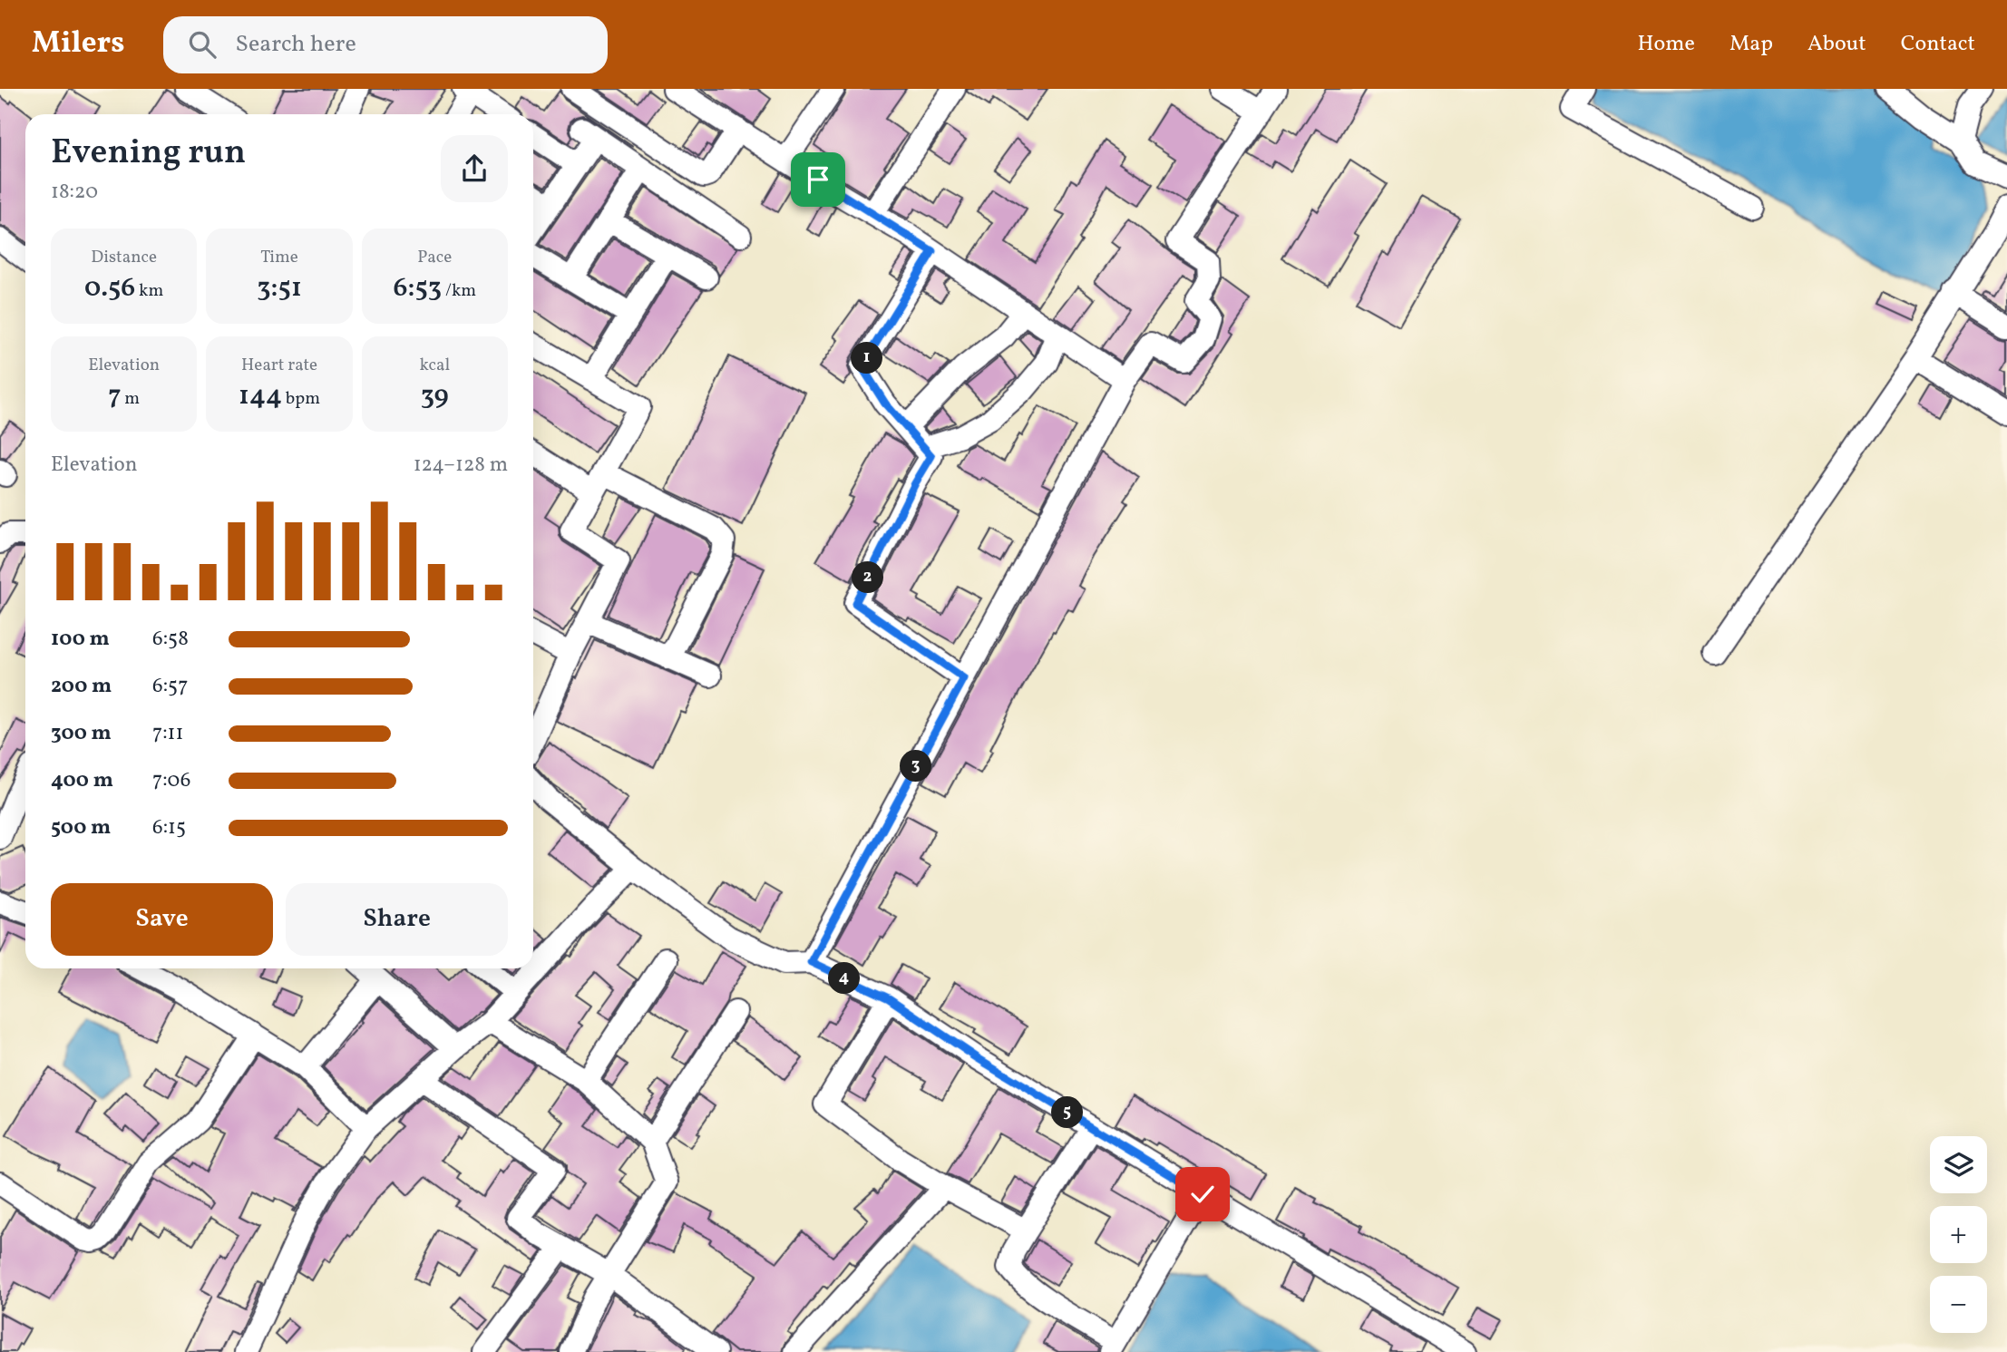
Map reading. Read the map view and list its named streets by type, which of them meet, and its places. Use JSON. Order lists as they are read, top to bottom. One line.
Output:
{"page":{"header":"Milers","search":"Search here","nav":["Home","Map","About","Contact"],"heading":["Evening run","18:20"],"stats":[["Distance","0.56 km"],["Time","3:51"],["Pace","6:53 /km"],["Elevation","7 m"],["Heart rate","144 bpm"],["kcal","39"]],"pins":["1","2","3","4","5"],"chart":["Elevation","124–128 m"],"list":[{"name":"100 m","note":"6:58"},{"name":"200 m","note":"6:57"},{"name":"300 m","note":"7:11"},{"name":"400 m","note":"7:06"},{"name":"500 m","note":"6:15"}],"buttons":["Save","Share"],"map_buttons":["+","−"]}}
